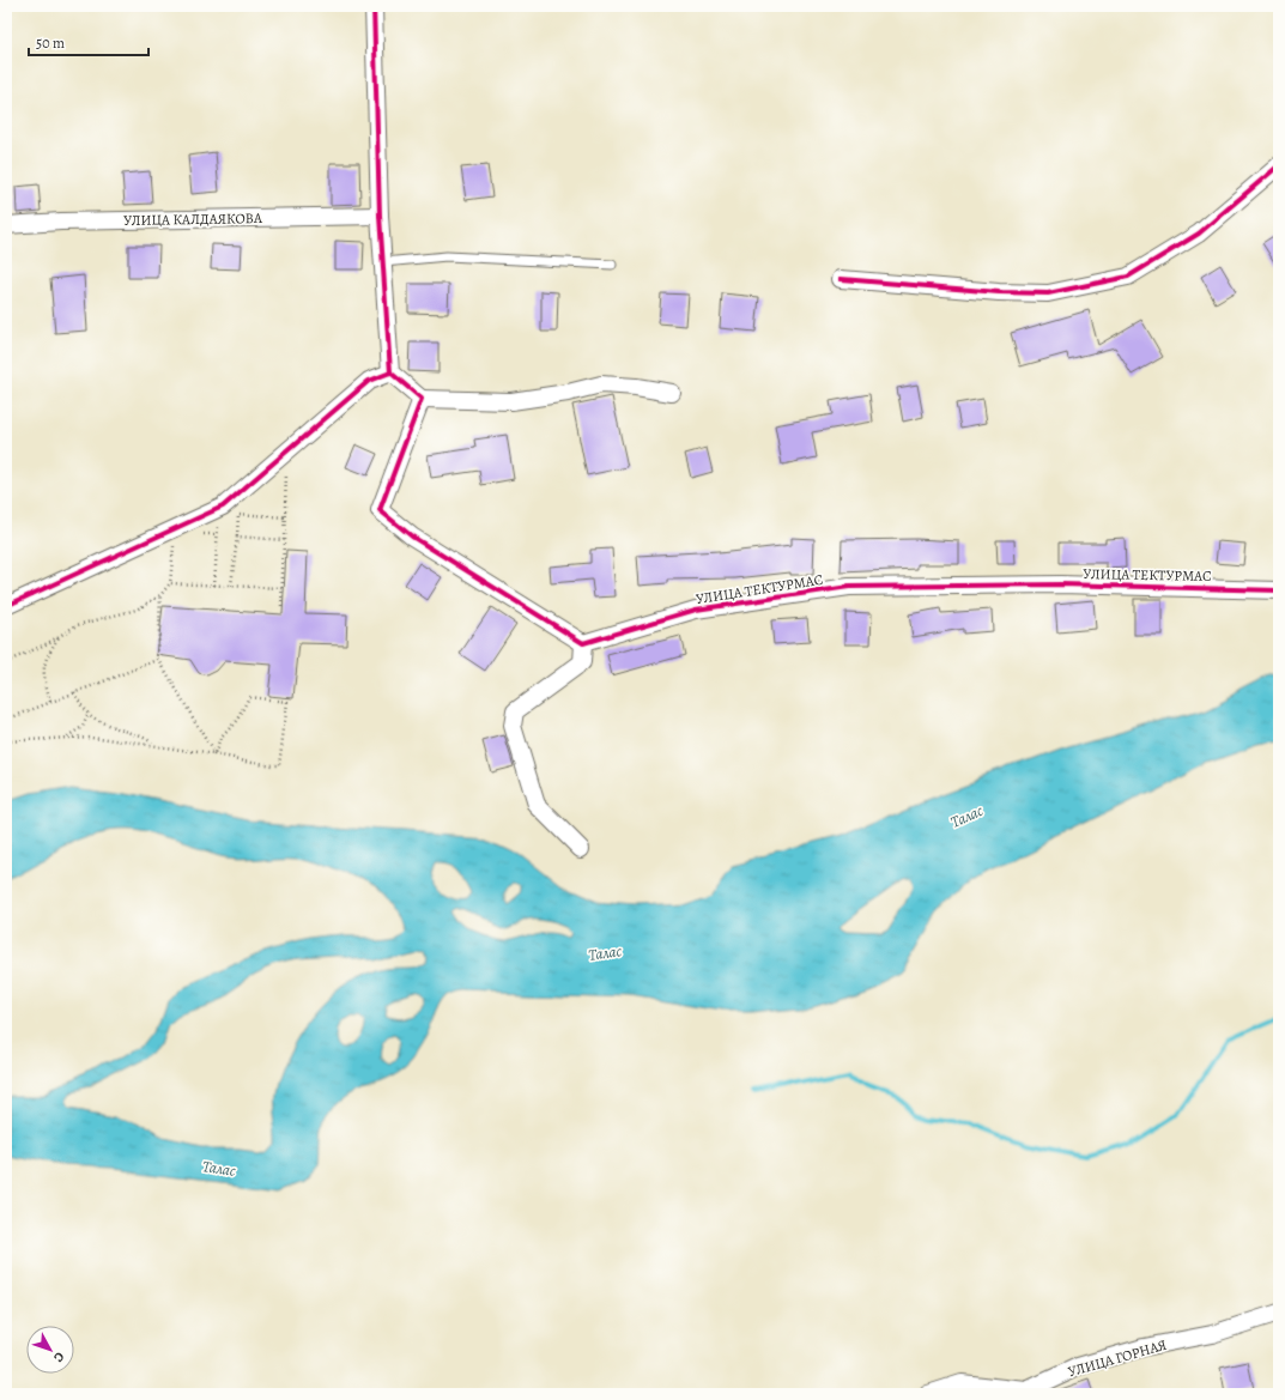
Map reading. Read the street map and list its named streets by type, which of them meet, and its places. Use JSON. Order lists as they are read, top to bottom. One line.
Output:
{"streets":{"street":["УЛИЦА КАЛДАЯКОВА","УЛИЦА ТЕКТУРМАС","УЛИЦА ГОРНАЯ"]},"water":["Талас"],"scale_bar":"50 m","north":"bottom right"}
